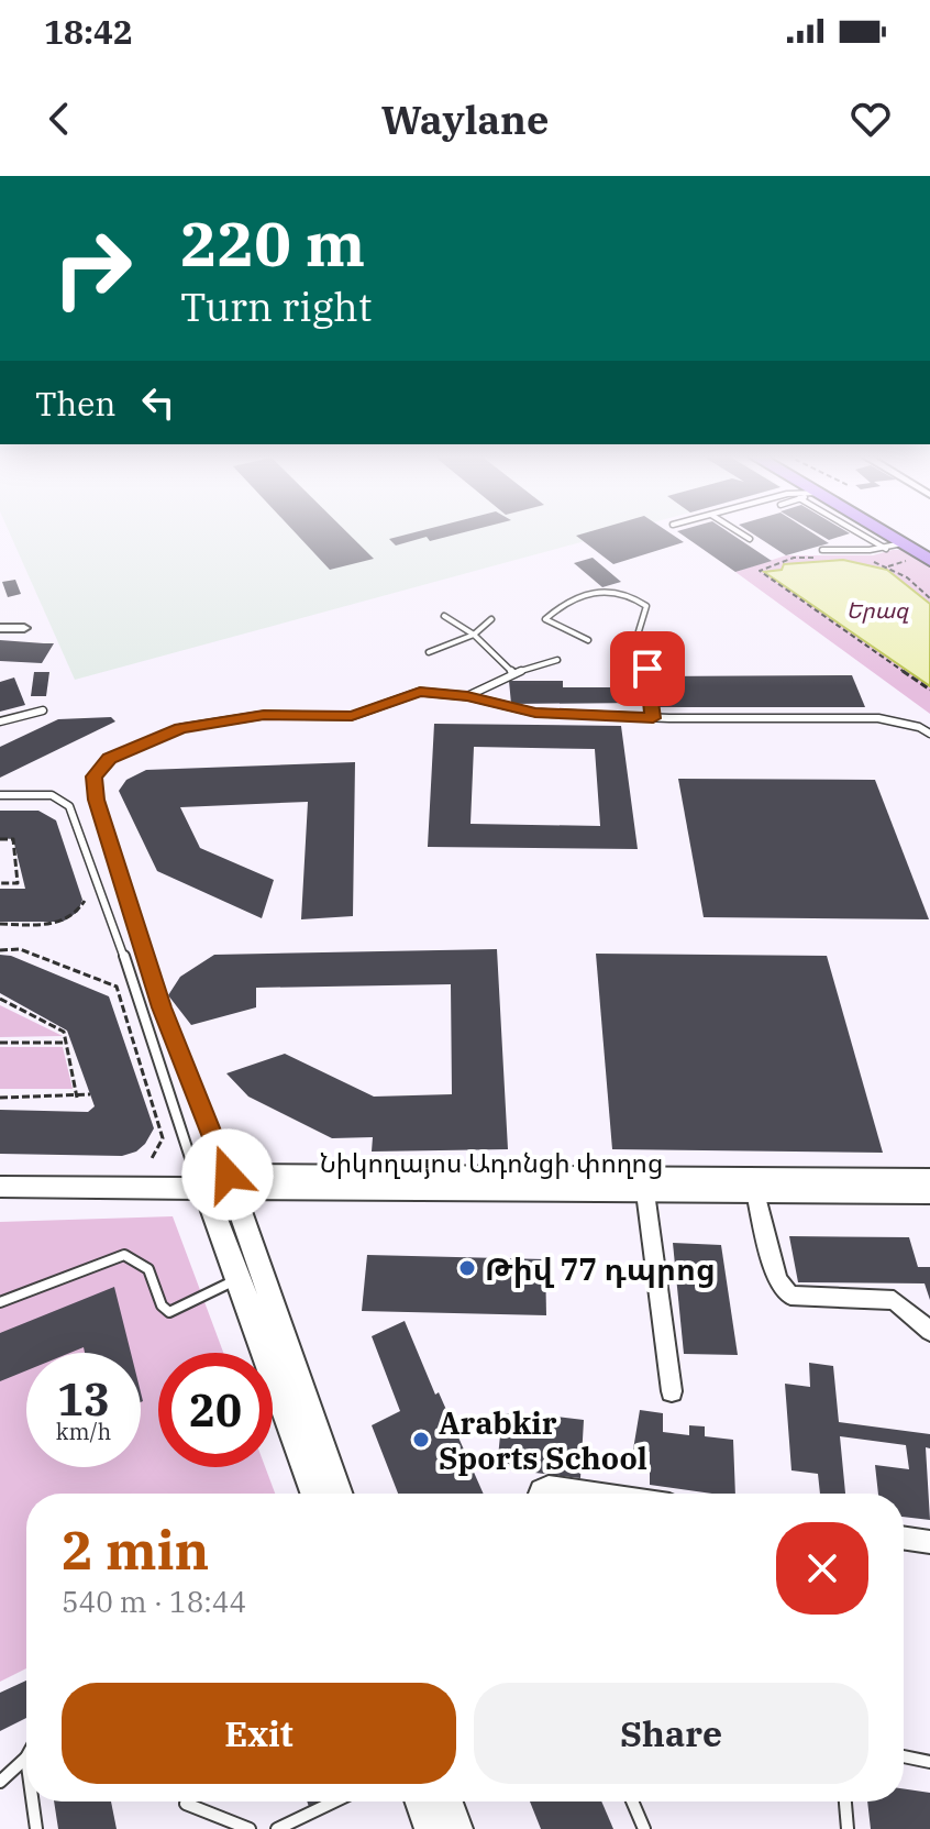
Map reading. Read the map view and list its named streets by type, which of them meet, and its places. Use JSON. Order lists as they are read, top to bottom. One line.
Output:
{"streets":{"street":["Նիկողայոս Ադոնցի փողոց"]},"parks":["Երազ"],"places":["Թիվ 77 դպրոց","Arabkir Sports School"],"page":{"status":"18:42","header":"Waylane","turn":["220 m","Turn right"],"then":"Then","speed":"13 km/h","limit":"20","heading":["2 min","540 m · 18:44"],"buttons":["Exit","Share"]}}
